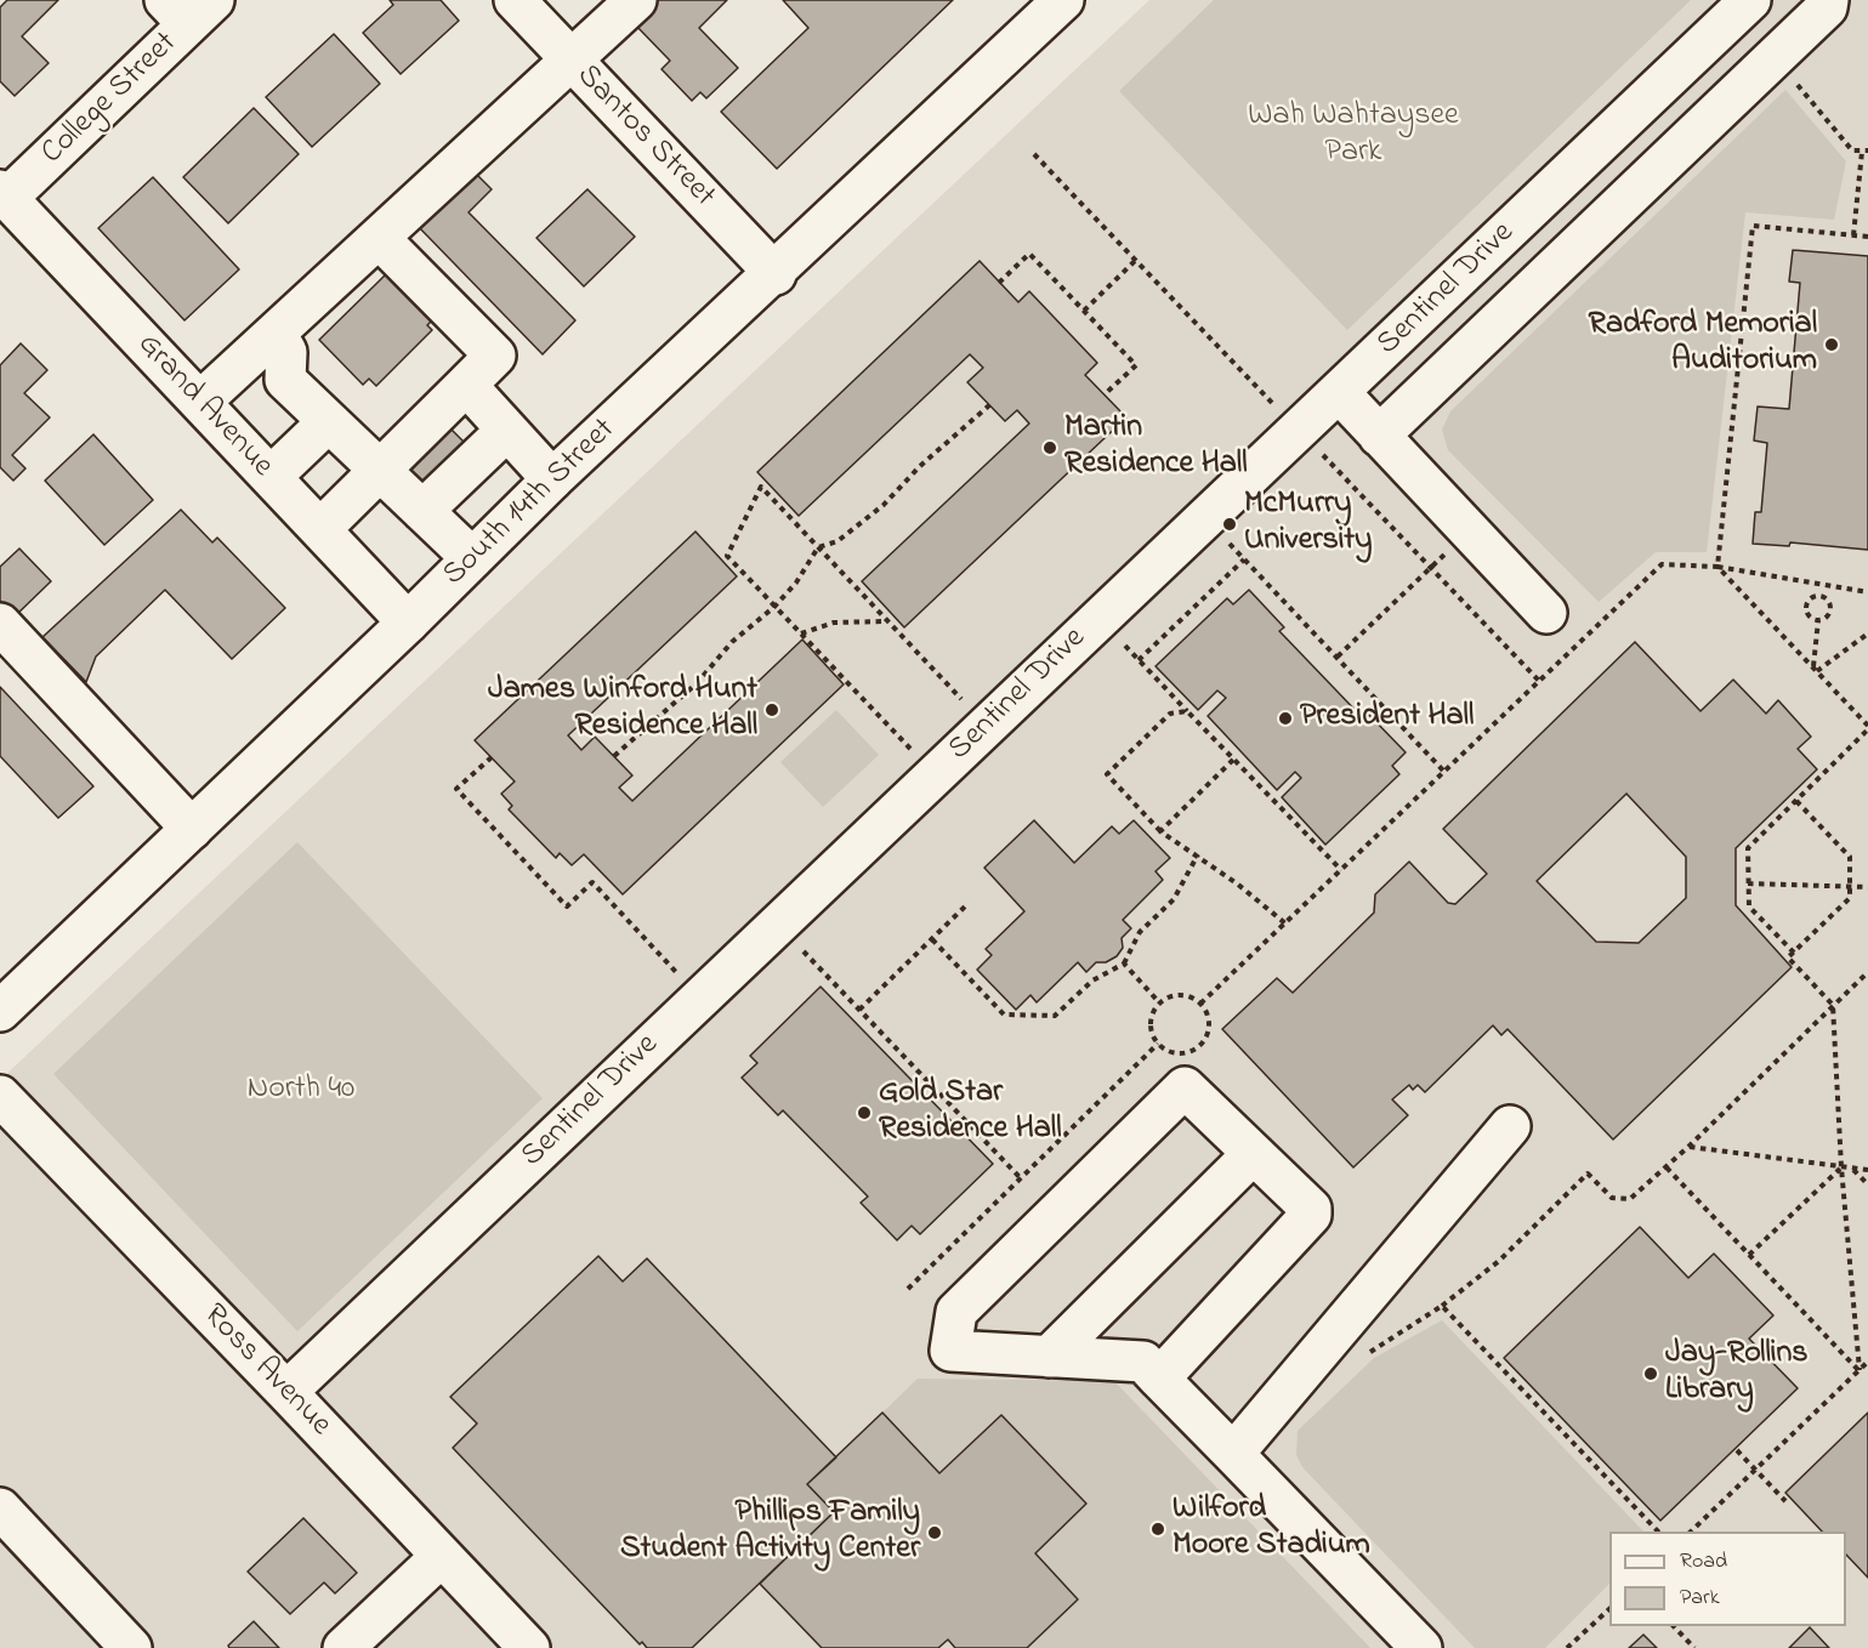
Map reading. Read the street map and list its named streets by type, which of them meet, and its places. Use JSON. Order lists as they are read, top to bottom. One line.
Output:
{"streets":{"street":["College Street","Santos Street","Sentinel Drive","Grand Avenue","South 14th Street","Ross Avenue"]},"crossings":[["College Street","Grand Avenue"],["Santos Street","South 14th Street"],["Sentinel Drive","Ross Avenue"],["Grand Avenue","South 14th Street"]],"parks":["Wah Wahtaysee Park","North 40"],"places":["Radford Memorial Auditorium","Martin Residence Hall","McMurry University","James Winford Hunt Residence Hall","President Hall","Gold Star Residence Hall","Jay-Rollins Library","Wilford Moore Stadium","Phillips Family Student Activity Center"],"legend":["Road","Park"]}
